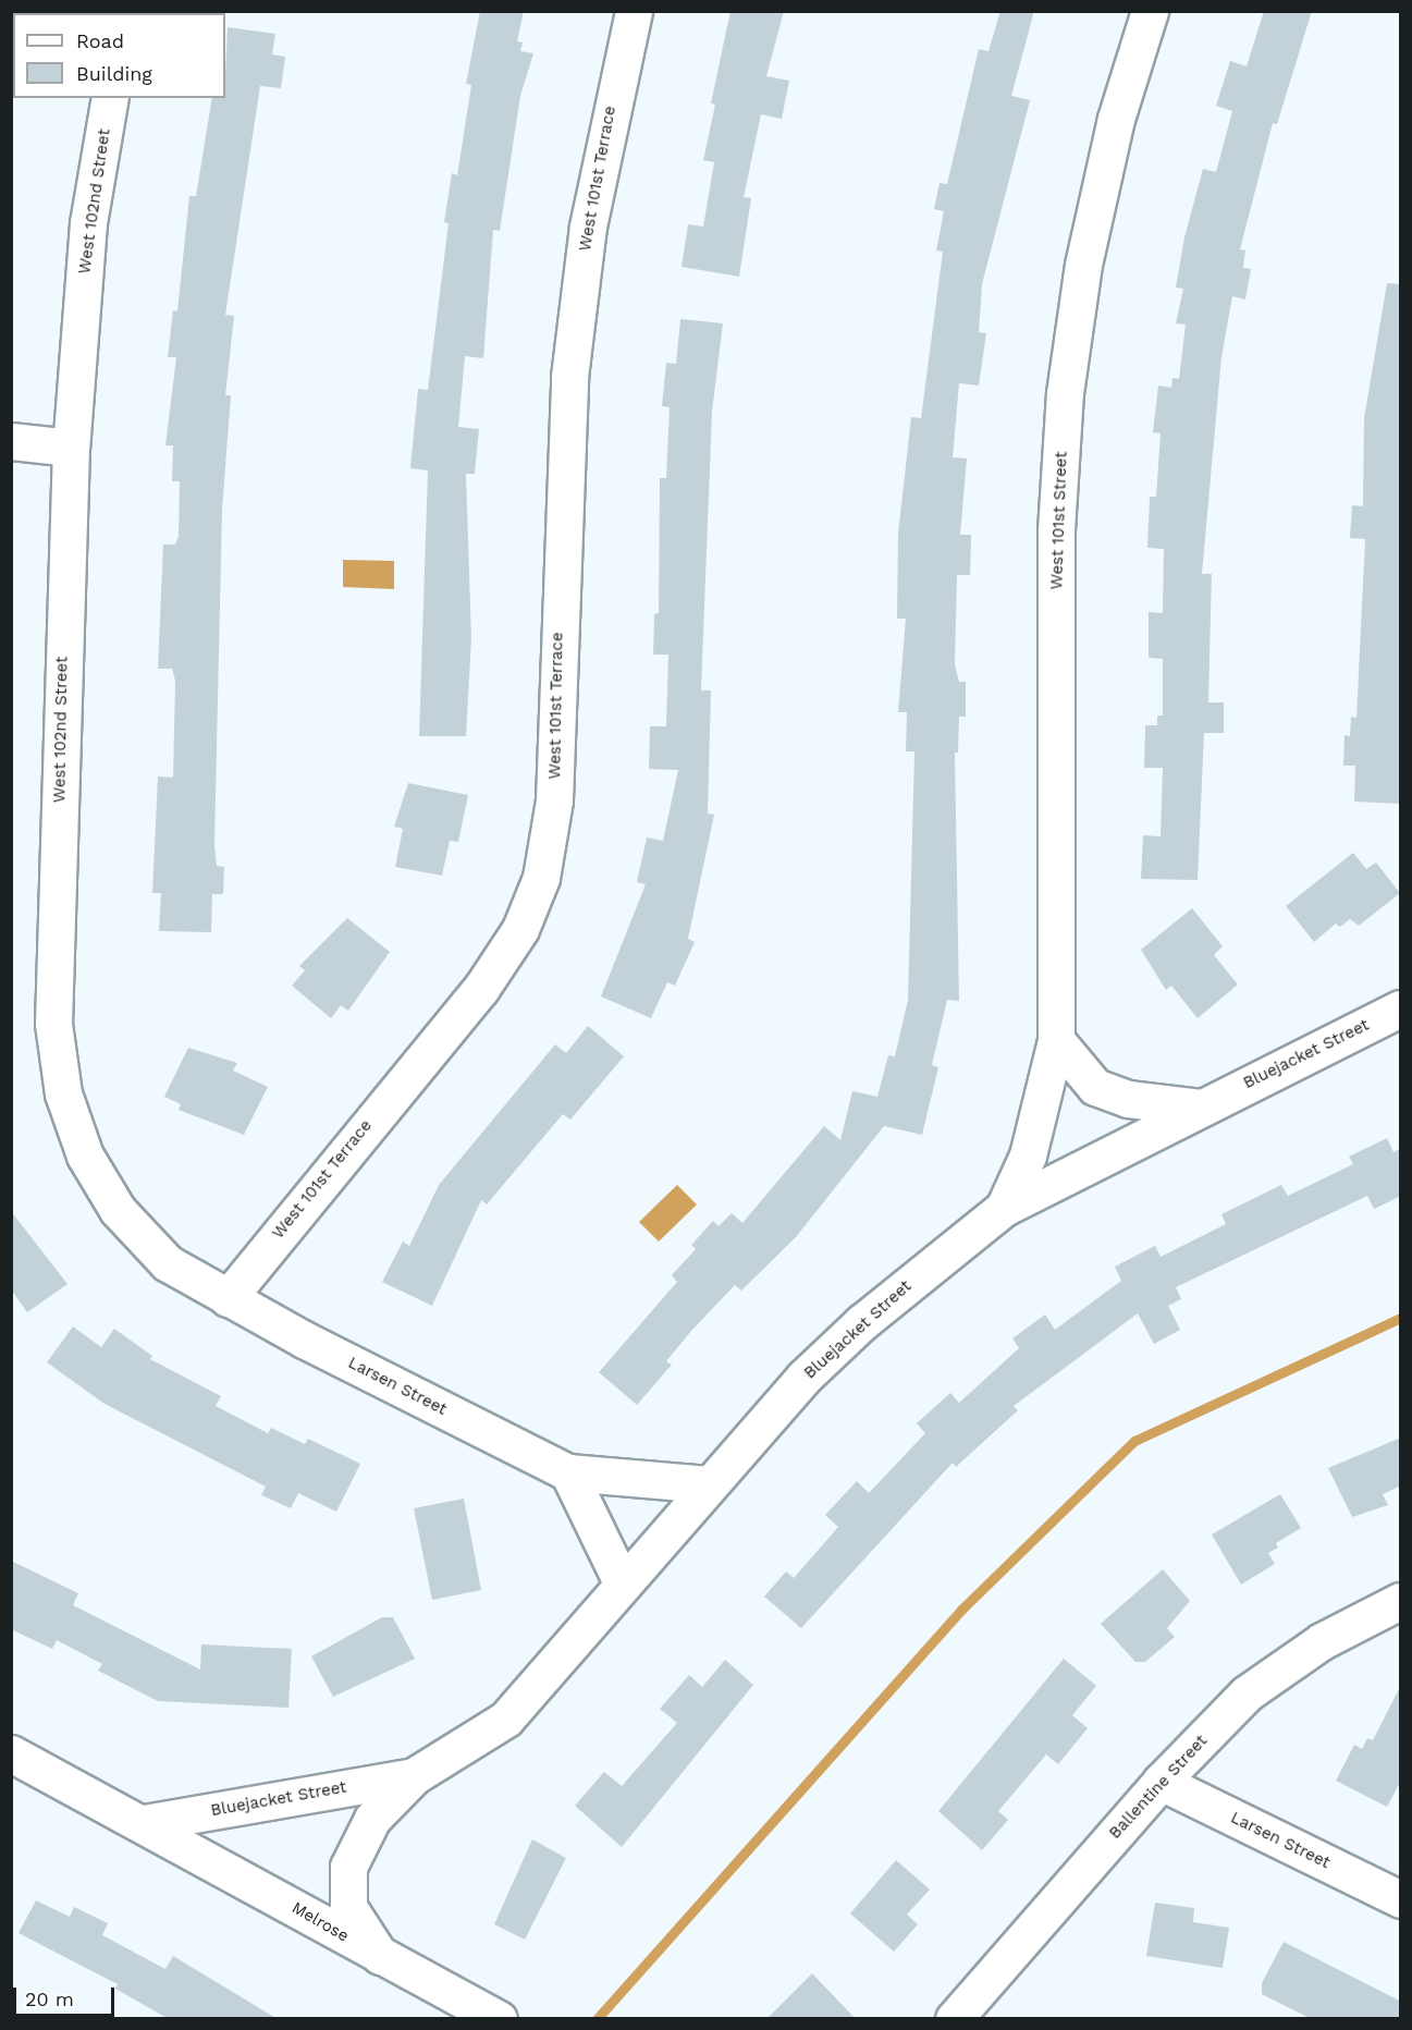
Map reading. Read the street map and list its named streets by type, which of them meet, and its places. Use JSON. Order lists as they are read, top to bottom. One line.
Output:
{"streets":{"street":["West 101st Terrace","West 102nd Street","West 101st Street","Bluejacket Street","Larsen Street","Ballentine Street","Melrose"]},"crossings":[["West 101st Terrace","West 102nd Street"],["West 101st Terrace","Larsen Street"],["West 102nd Street","Larsen Street"],["West 101st Street","Bluejacket Street"],["Bluejacket Street","Larsen Street"],["Bluejacket Street","Melrose"],["Larsen Street","Ballentine Street"]],"legend":["Road","Building"],"scale_bar":"20 m"}
